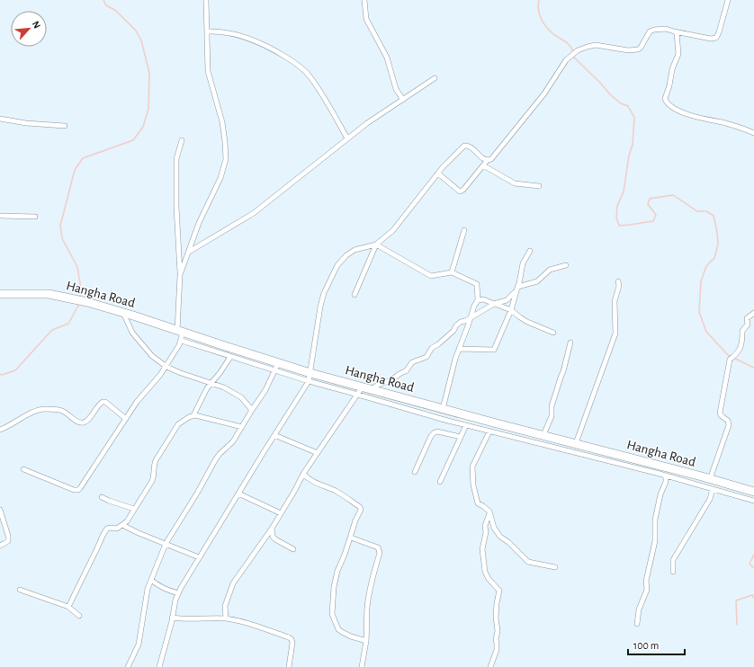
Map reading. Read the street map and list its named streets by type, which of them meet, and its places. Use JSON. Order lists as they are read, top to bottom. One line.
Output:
{"streets":{"highway":["Hangha Road"]},"scale_bar":"100 m","north":"top right"}
